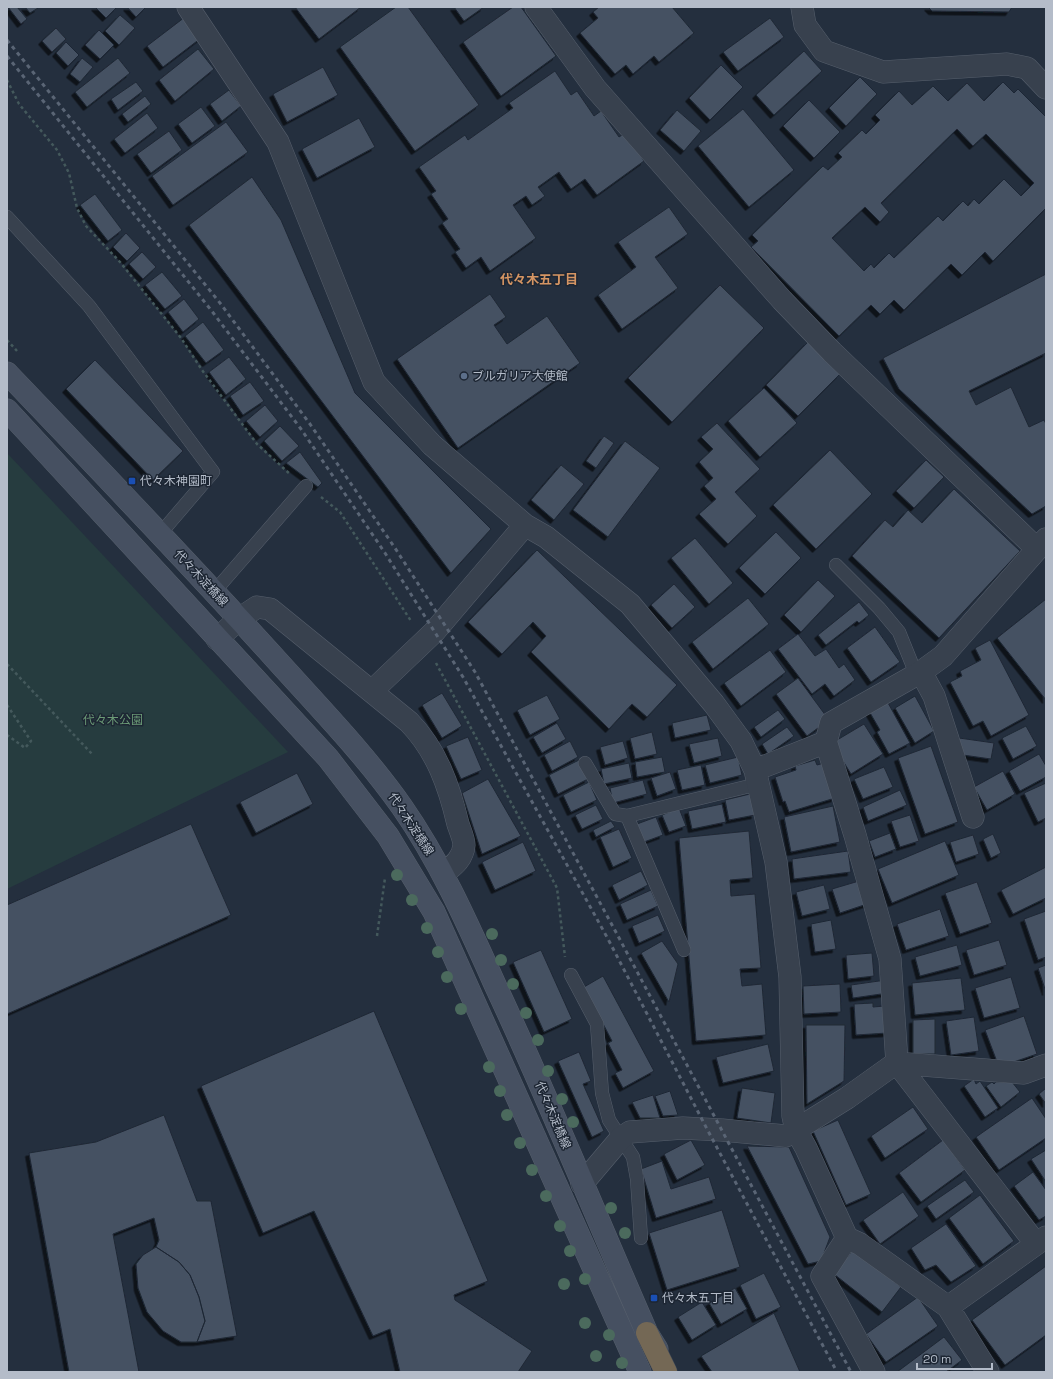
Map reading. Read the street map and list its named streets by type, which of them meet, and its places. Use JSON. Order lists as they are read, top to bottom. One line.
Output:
{"streets":{"street":["代々木淀橋線"]},"districts":["代々木五丁目"],"parks":["代々木公園"],"places":{"other":["ブルガリア大使館"],"transit":["代々木神園町","代々木五丁目"]},"scale_bar":"20 m"}
